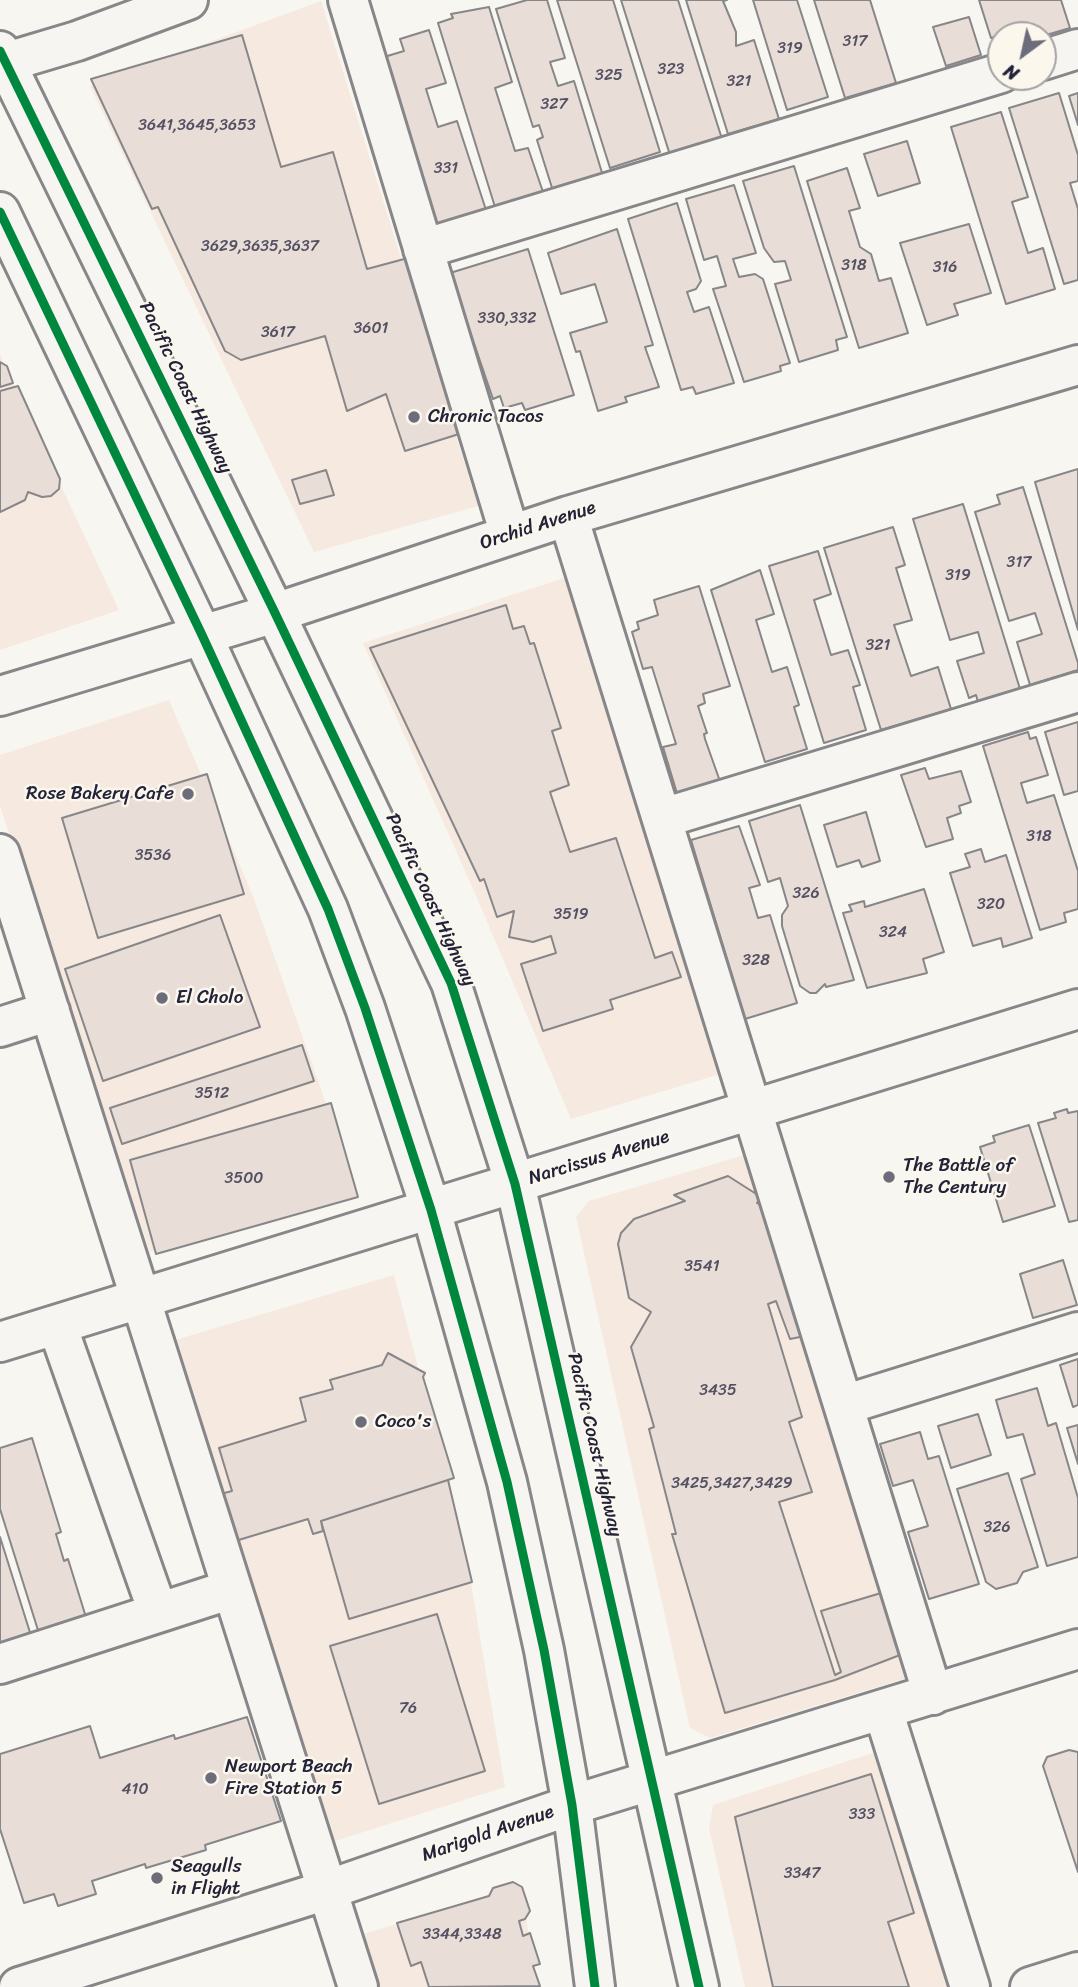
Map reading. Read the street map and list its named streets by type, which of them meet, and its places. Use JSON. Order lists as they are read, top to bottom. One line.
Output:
{"streets":{"main road":["Pacific Coast Highway","Orchid Avenue","Narcissus Avenue","Marigold Avenue"]},"crossings":[["Pacific Coast Highway","Orchid Avenue"],["Pacific Coast Highway","Narcissus Avenue"],["Pacific Coast Highway","Marigold Avenue"]],"places":["Chronic Tacos","Rose Bakery Cafe","El Cholo","The Battle of The Century","Coco's","Newport Beach Fire Station 5","Seagulls in Flight"],"house_numbers":["317","319","323","325","321","327","3641,3645,3653","331","3629,3635,3637","318","316","330,332","3601","3617","317","319","321","318","3536","326","320","3519","324","328","3512","3500","3541","3435","3425,3427,3429","326","76","410","333","3347","3344,3348"],"north":"bottom left"}
